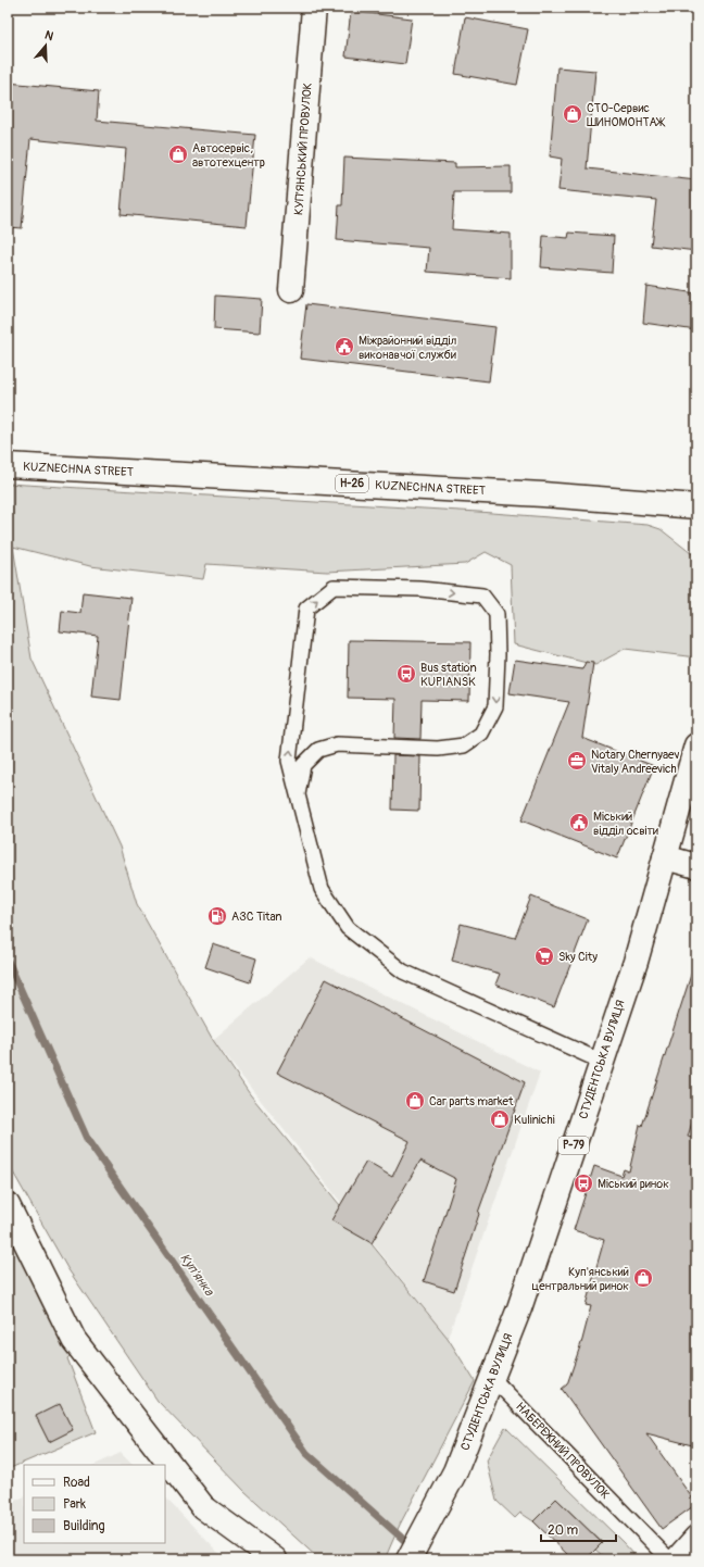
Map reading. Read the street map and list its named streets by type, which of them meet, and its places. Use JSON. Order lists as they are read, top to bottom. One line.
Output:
{"streets":{"main road":["КУП'ЯНСЬКИЙ ПРОВУЛОК","KUZNECHNA STREET","Н-26","СТУДЕНТСЬКА ВУЛИЦЯ","Р-79"],"lane":["НАБЕРЕЖНИЙ ПРОВУЛОК"]},"crossings":[["СТУДЕНТСЬКА ВУЛИЦЯ","НАБЕРЕЖНИЙ ПРОВУЛОК"]],"water":["Куп'янка"],"places":{"shop":["СТО-Сервис ШИНОМОНТАЖ","Автосервіс, автотехцентр","Car parts market","Kulinichi","Куп'янський центральний ринок"],"public building":["Міжрайонний відділ виконавчої служби","Міський відділ освіти"],"bus stop":["Bus station KUPIANSK","Міський ринок"],"office":["Notary Chernyaev Vitaly Andreevich"],"fuel station":["АЗС Titan"],"supermarket":["Sky City"]},"legend":["Road","Park","Building"],"scale_bar":"20 m","north":"top"}
